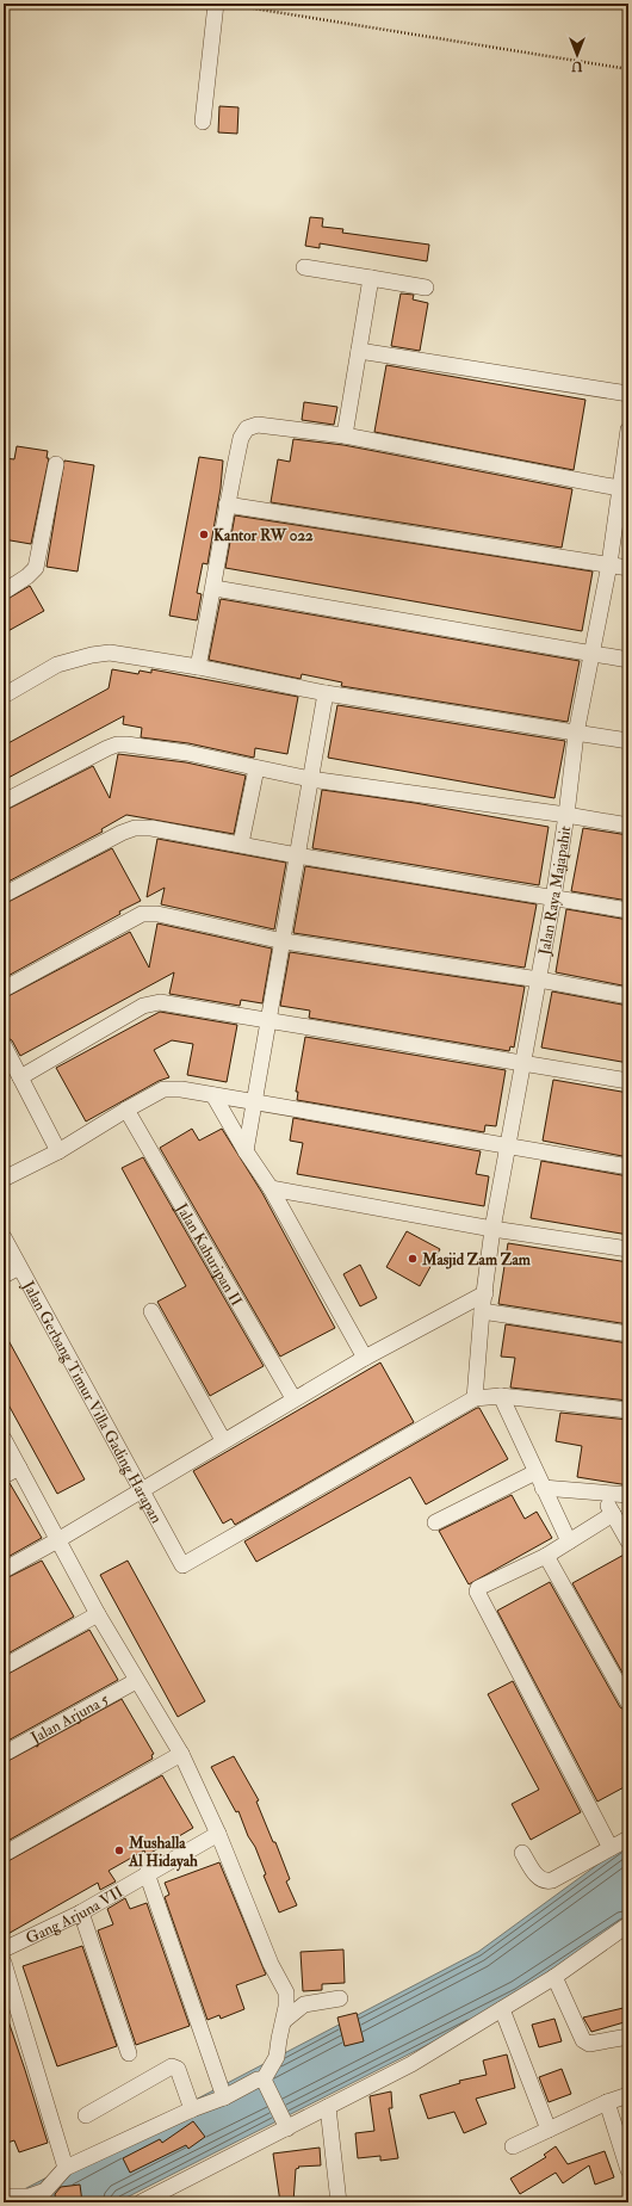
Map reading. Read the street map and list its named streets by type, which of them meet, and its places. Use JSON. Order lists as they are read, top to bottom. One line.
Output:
{"streets":{"street":["Jalan Raya Majapahit","Jalan Kahuripan II","Jalan Gerbang Timur Villa Gading Harapan","Jalan Arjuna 5","Gang Arjuna VII"]},"crossings":[["Jalan Raya Majapahit","Jalan Gerbang Timur Villa Gading Harapan"]],"places":["Kantor RW 022","Masjid Zam Zam","Mushalla Al Hidayah"],"north":"bottom"}
